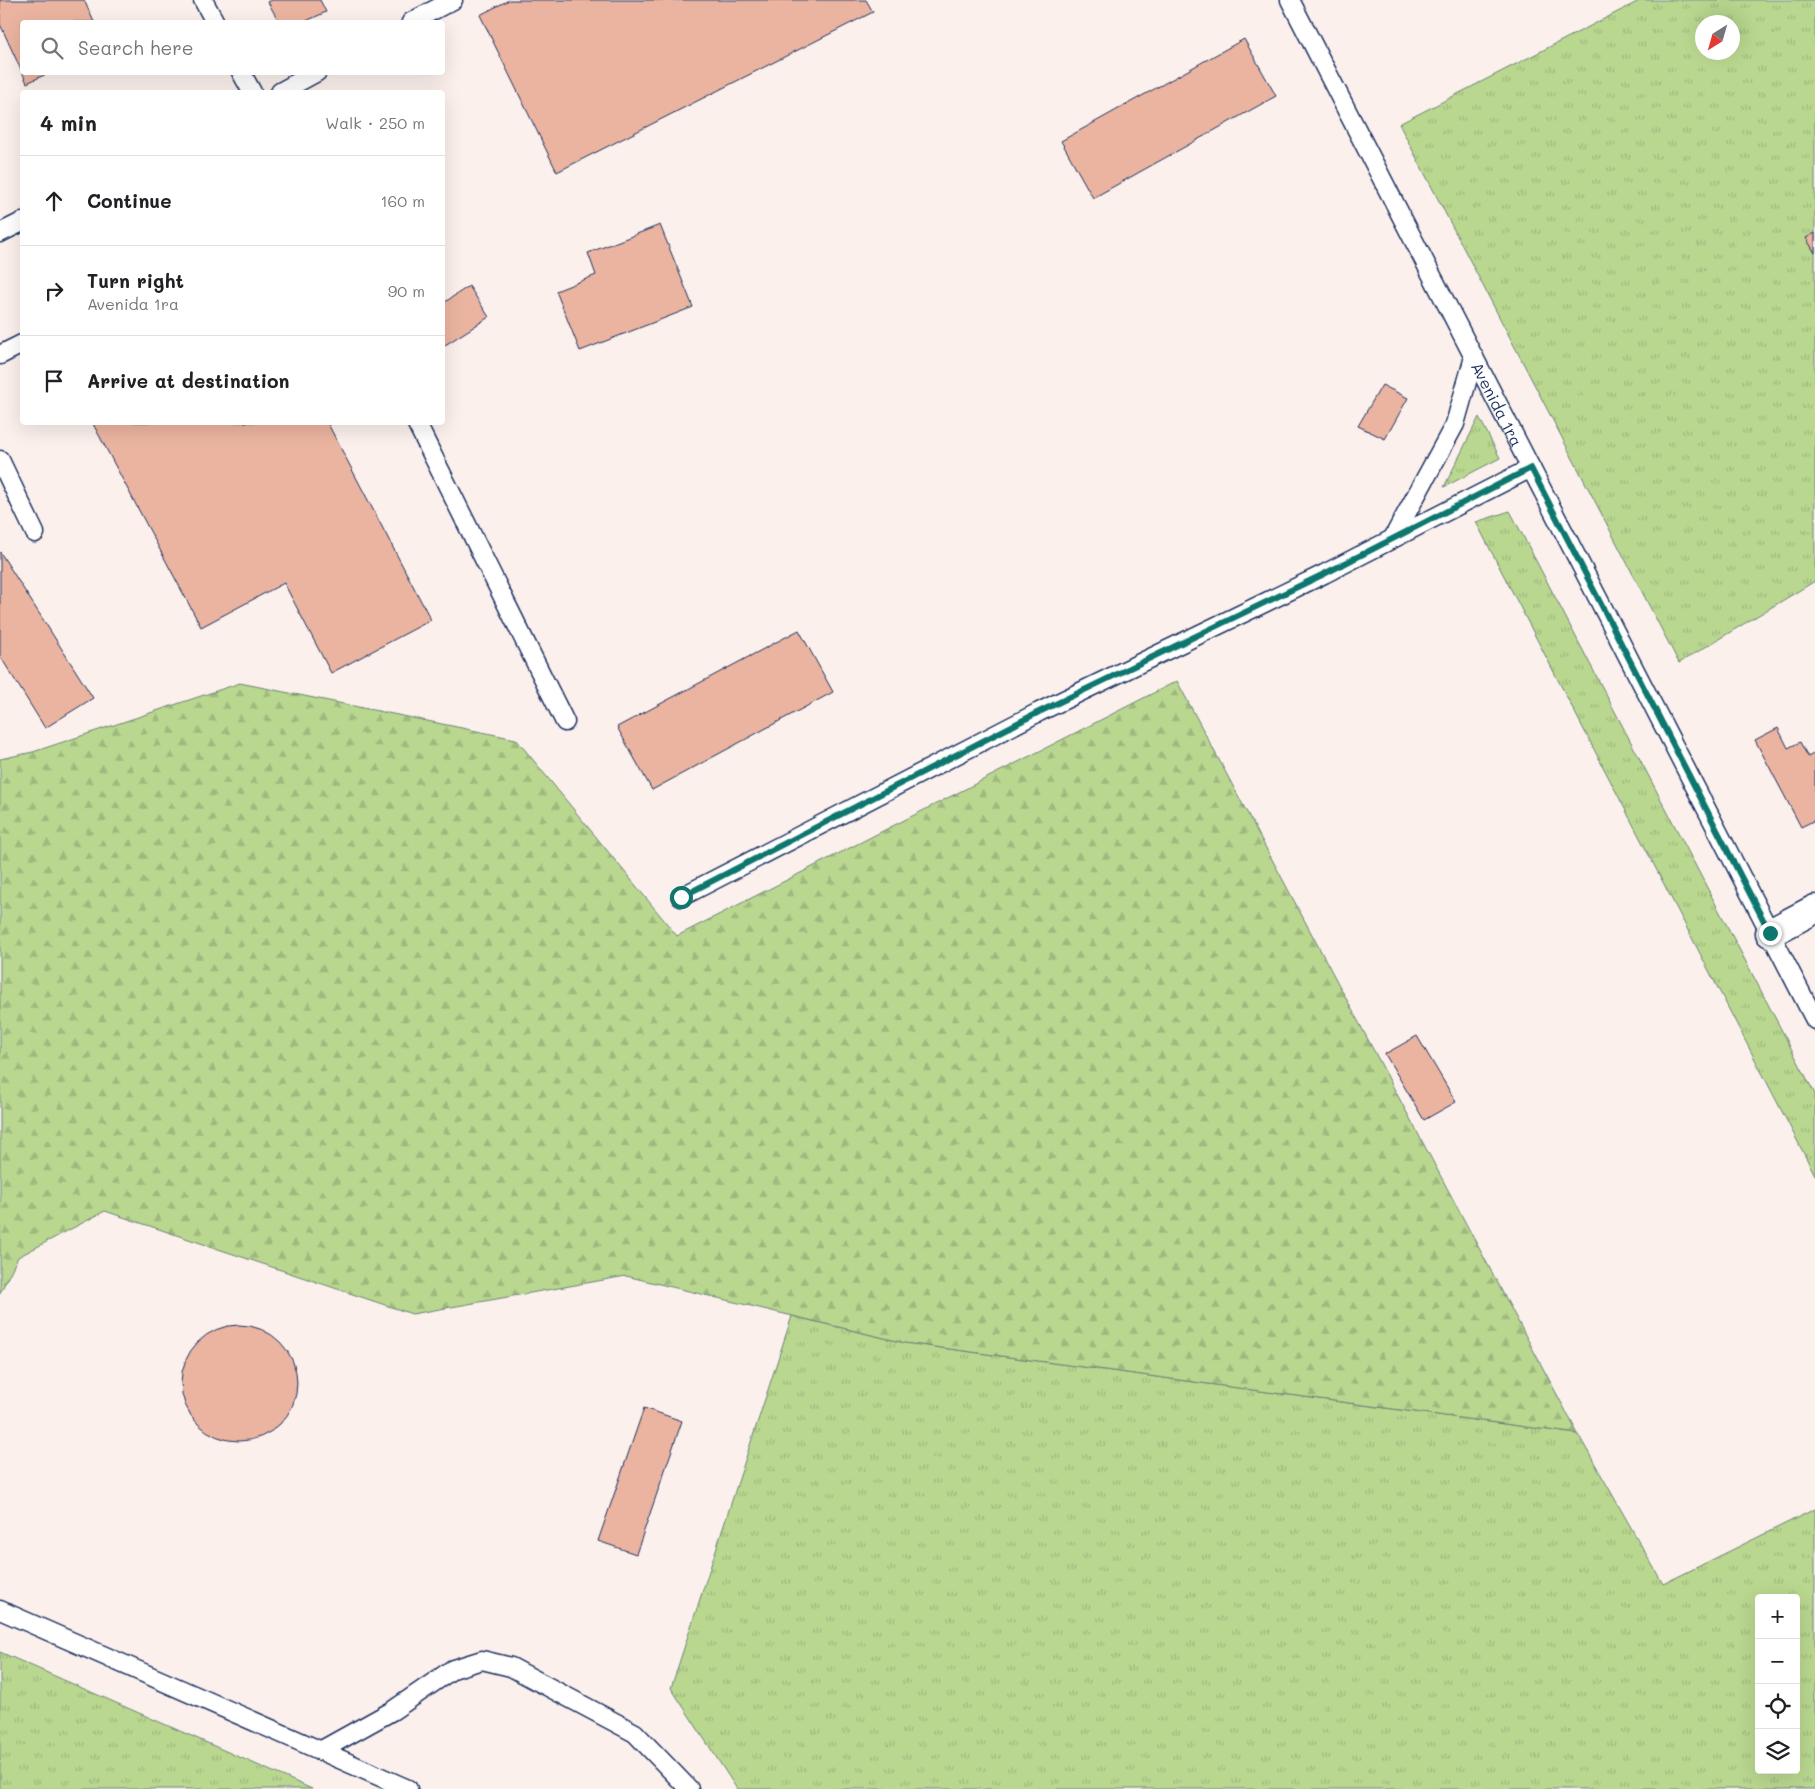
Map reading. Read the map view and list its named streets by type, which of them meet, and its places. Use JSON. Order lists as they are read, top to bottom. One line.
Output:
{"streets":{"lane":["Avenida 1ra"]},"north":"bottom left","page":{"search":"Search here","heading":["4 min","Walk · 250 m"],"list":[["Continue","160 m"],["Turn right","Avenida 1ra","90 m"],"Arrive at destination"],"map_buttons":["+","−"]}}
